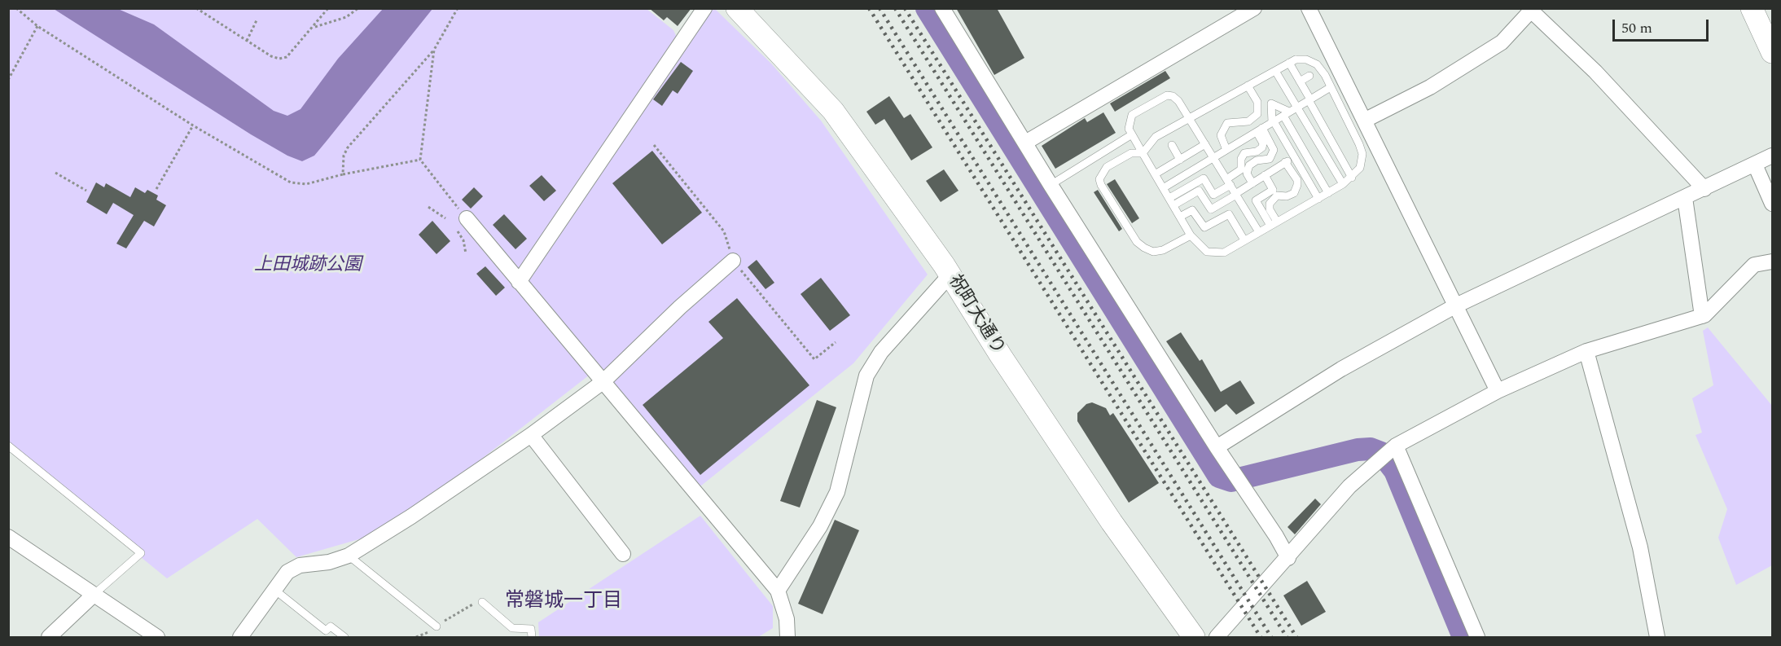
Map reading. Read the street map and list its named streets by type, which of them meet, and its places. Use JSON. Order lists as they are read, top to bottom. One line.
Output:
{"streets":{"street":["祝町大通り"]},"districts":["常磐城一丁目"],"parks":["上田城跡公園"],"scale_bar":"50 m"}
